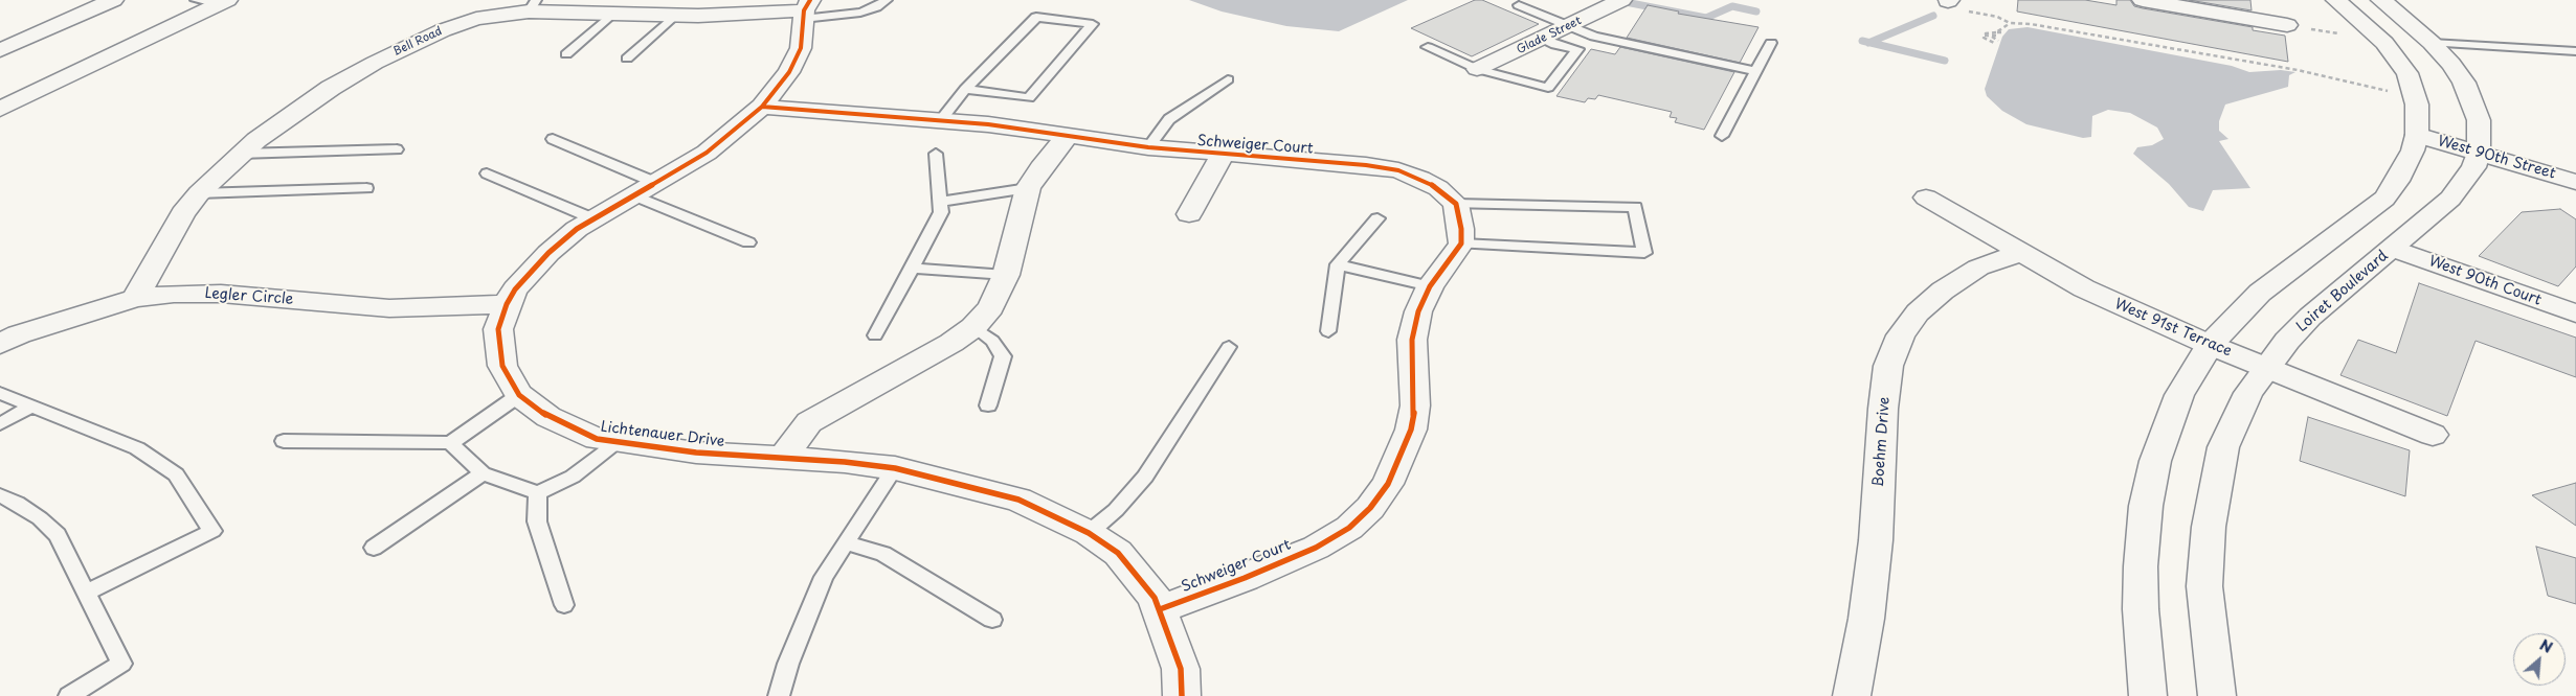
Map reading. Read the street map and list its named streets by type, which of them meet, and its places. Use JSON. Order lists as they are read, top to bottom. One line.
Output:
{"streets":{"main road":["Glade Street","Bell Road","Schweiger Court","West 90th Street","West 90th Court","Loiret Boulevard","Legler Circle","West 91st Terrace","Lichtenauer Drive","Boehm Drive"]},"crossings":[["Bell Road","Legler Circle"],["Bell Road","Lichtenauer Drive"],["Schweiger Court","Lichtenauer Drive"],["West 90th Street","Loiret Boulevard"],["West 90th Court","Loiret Boulevard"],["Loiret Boulevard","West 91st Terrace"],["Legler Circle","Lichtenauer Drive"],["West 91st Terrace","Boehm Drive"]],"north":"top right"}
